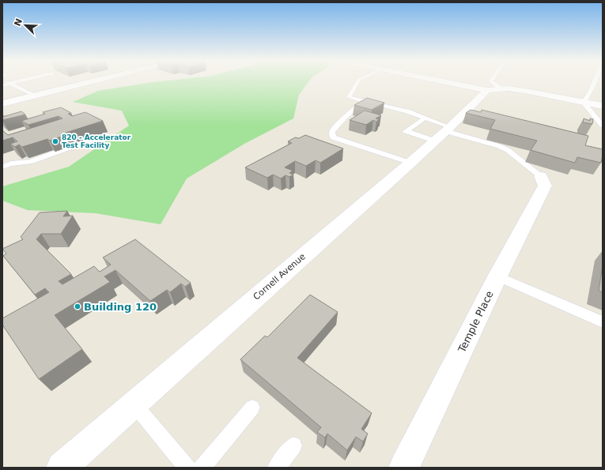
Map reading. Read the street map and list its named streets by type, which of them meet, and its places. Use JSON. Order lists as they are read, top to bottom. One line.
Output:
{"streets":{"street":["Cornell Avenue","Temple Place"]},"places":["820 - Accelerator Test Facility","Building 120"],"north":"top left"}
